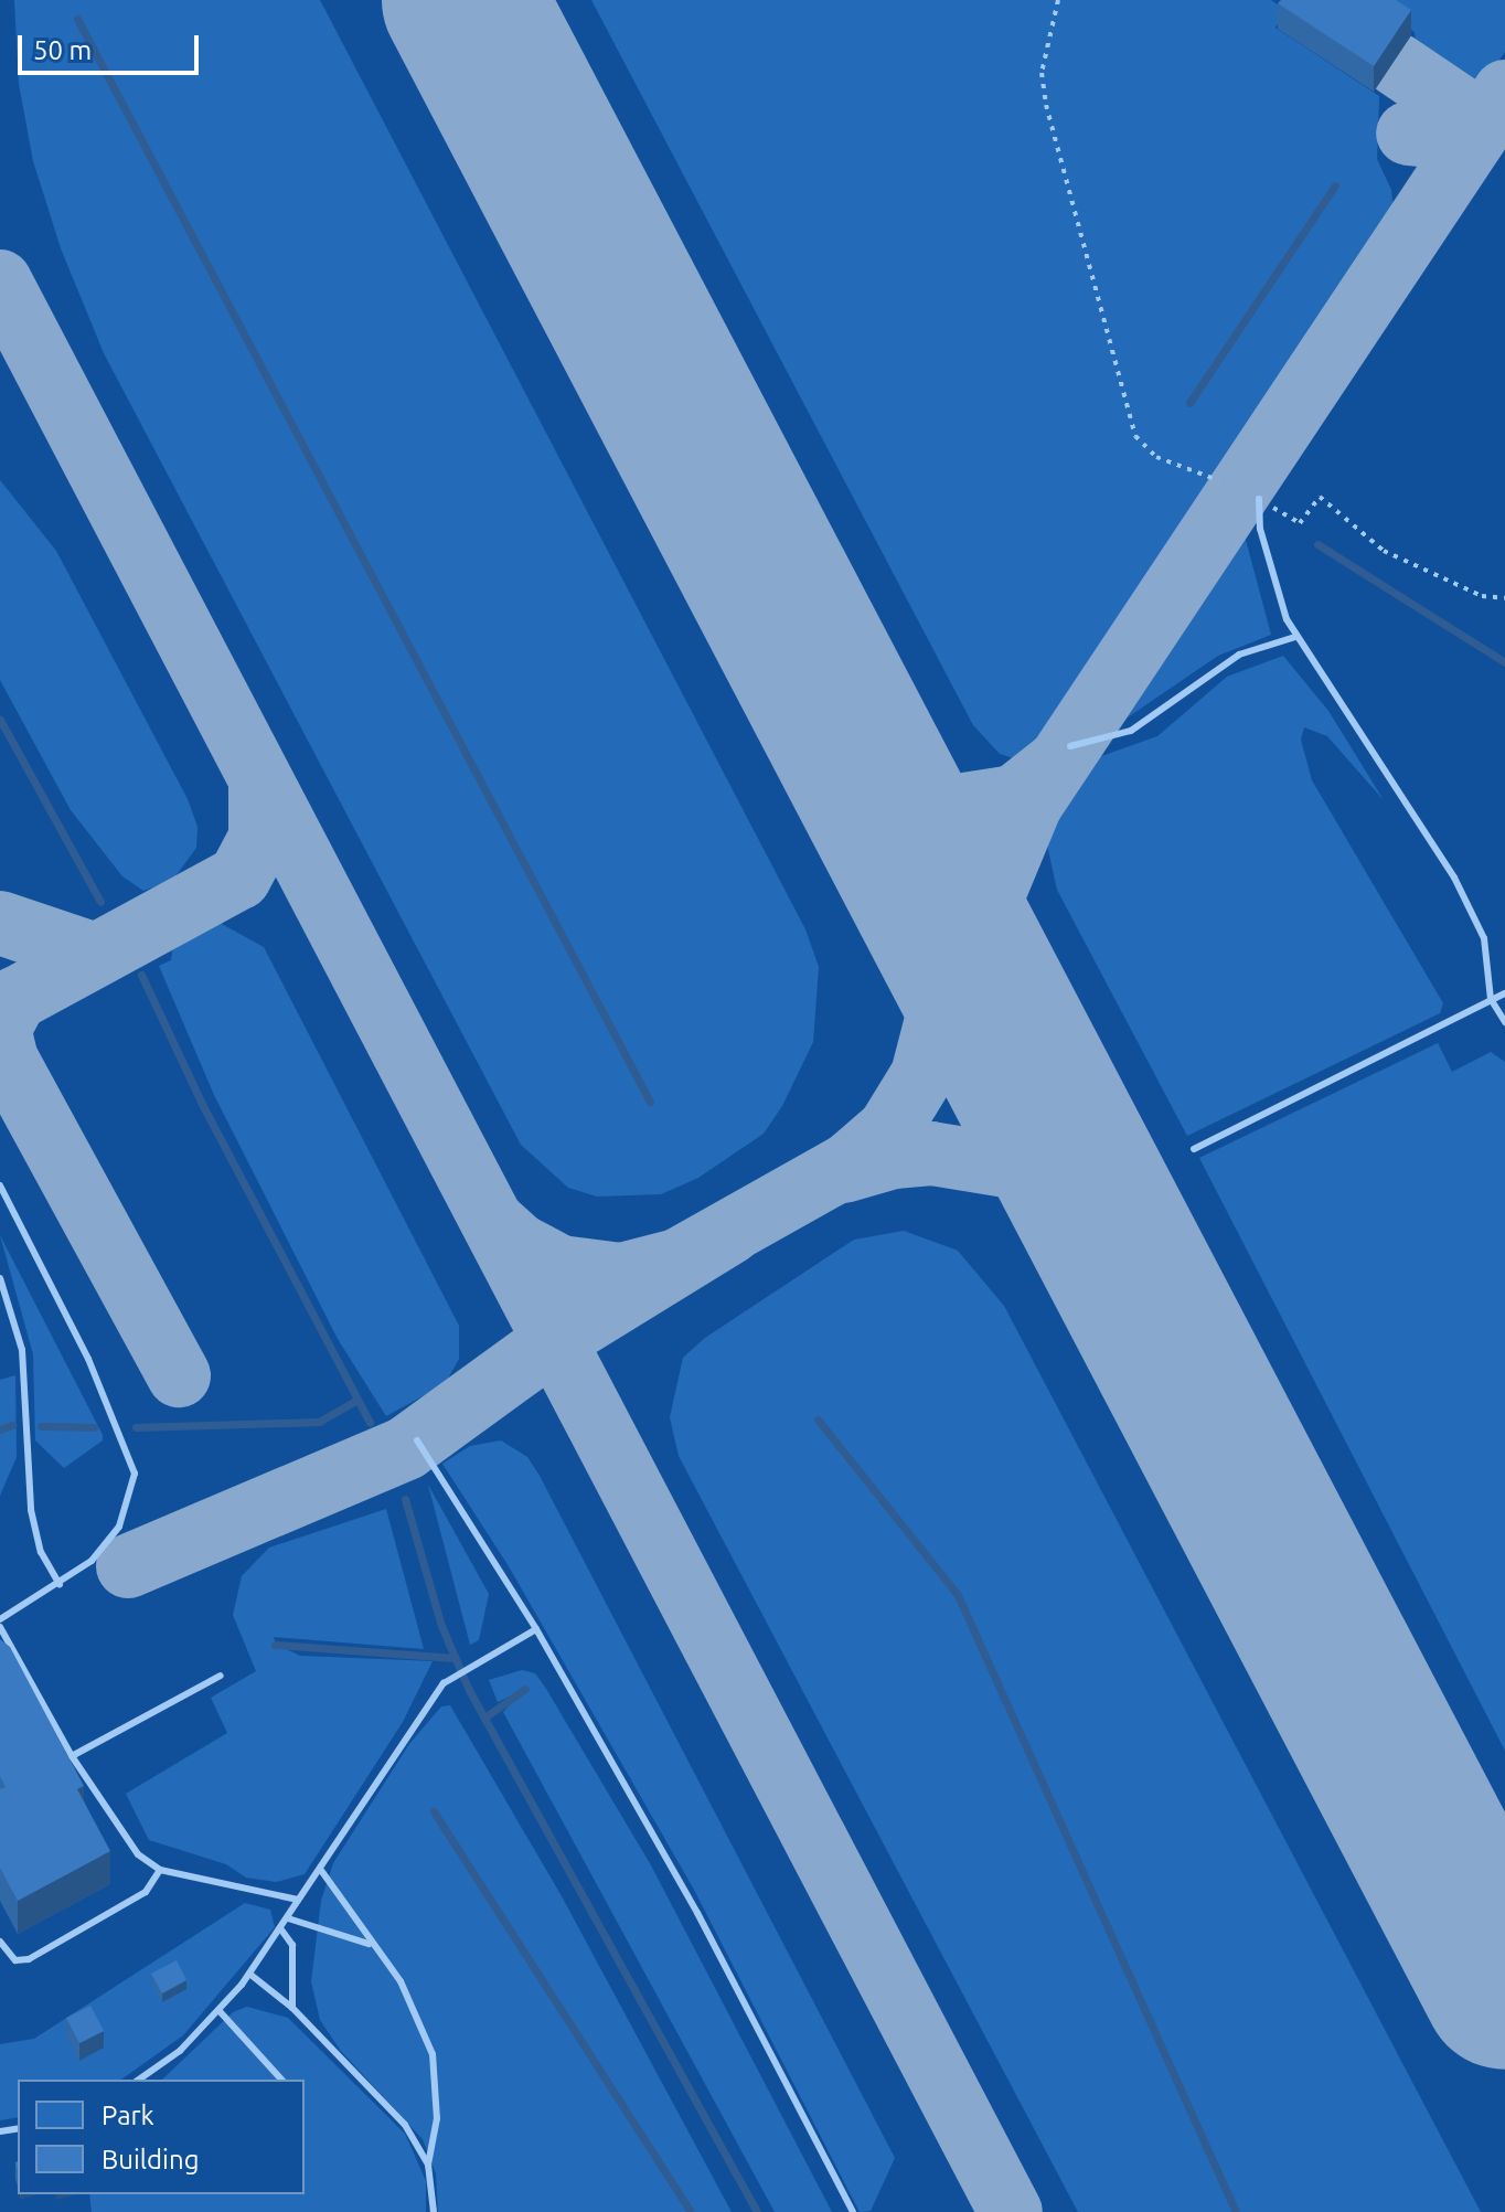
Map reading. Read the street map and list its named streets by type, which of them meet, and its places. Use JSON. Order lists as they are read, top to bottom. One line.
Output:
{"legend":["Park","Building"],"scale_bar":"50 m"}
